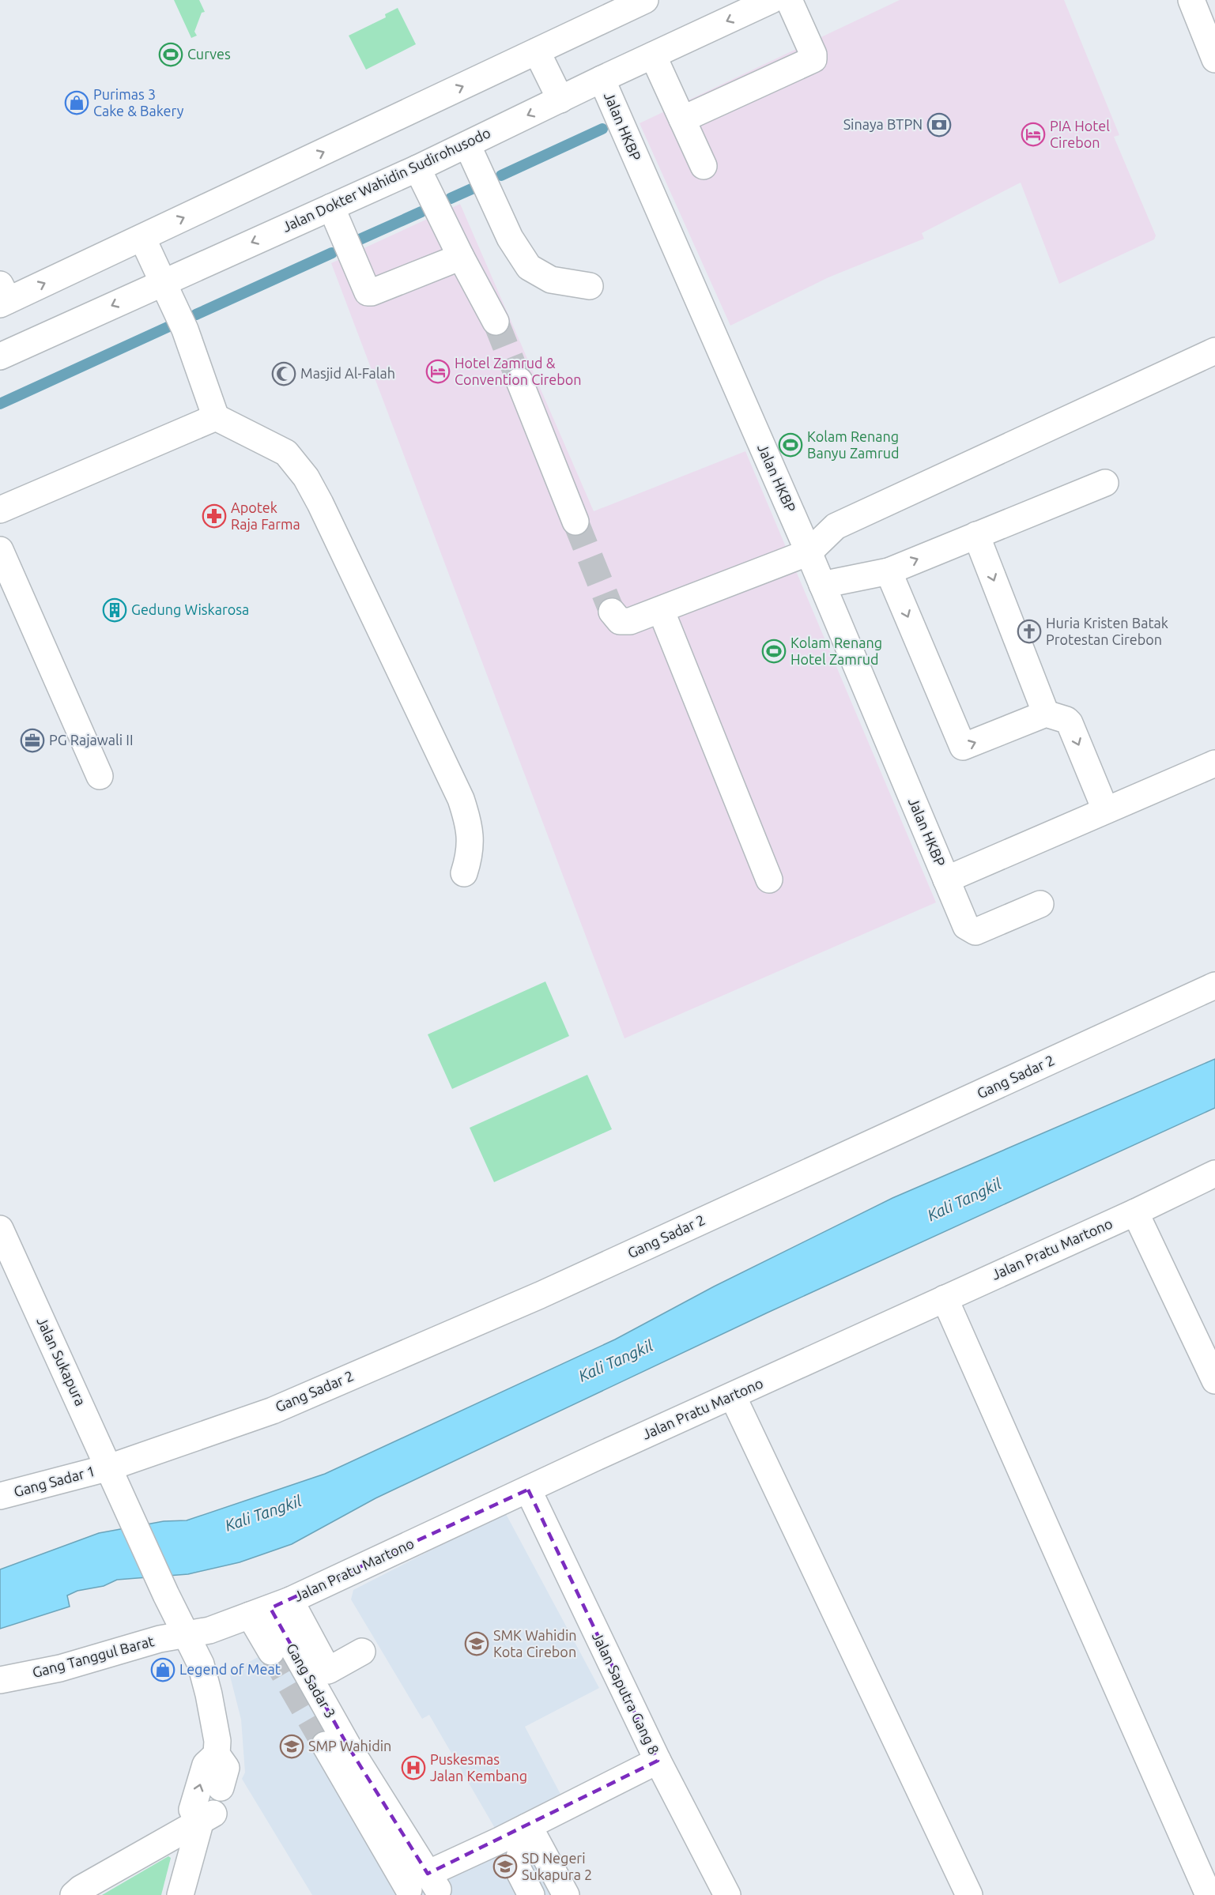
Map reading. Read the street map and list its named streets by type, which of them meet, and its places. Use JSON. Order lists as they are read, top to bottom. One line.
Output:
{"streets":{"street":["Jalan HKBP","Jalan Dokter Wahidin Sudirohusodo","Gang Sadar 2","Jalan Pratu Martono","Jalan Sukapura","Gang Sadar 1","Gang Tanggul Barat","Gang Sadar 3","Jalan Saputra Gang 8"]},"crossings":[["Jalan HKBP","Jalan Dokter Wahidin Sudirohusodo"],["Gang Sadar 2","Jalan Sukapura"],["Gang Sadar 2","Gang Sadar 1"],["Jalan Pratu Martono","Jalan Sukapura"],["Jalan Pratu Martono","Gang Tanggul Barat"],["Jalan Pratu Martono","Gang Sadar 3"],["Jalan Pratu Martono","Jalan Saputra Gang 8"],["Jalan Sukapura","Gang Sadar 1"],["Jalan Sukapura","Gang Tanggul Barat"]],"water":["Kali Tangkil"],"places":{"sports":["Curves","Kolam Renang Banyu Zamrud","Kolam Renang Hotel Zamrud"],"shop":["Purimas 3 Cake & Bakery","Legend of Meat"],"bank":["Sinaya BTPN"],"hotel":["PIA Hotel Cirebon","Hotel Zamrud & Convention Cirebon"],"mosque":["Masjid Al-Falah"],"pharmacy":["Apotek Raja Farma"],"building":["Gedung Wiskarosa"],"church":["Huria Kristen Batak Protestan Cirebon"],"office":["PG Rajawali II"],"school or university":["SMK Wahidin Kota Cirebon","SMP Wahidin","SD Negeri Sukapura 2"],"hospital":["Puskesmas Jalan Kembang"]}}
